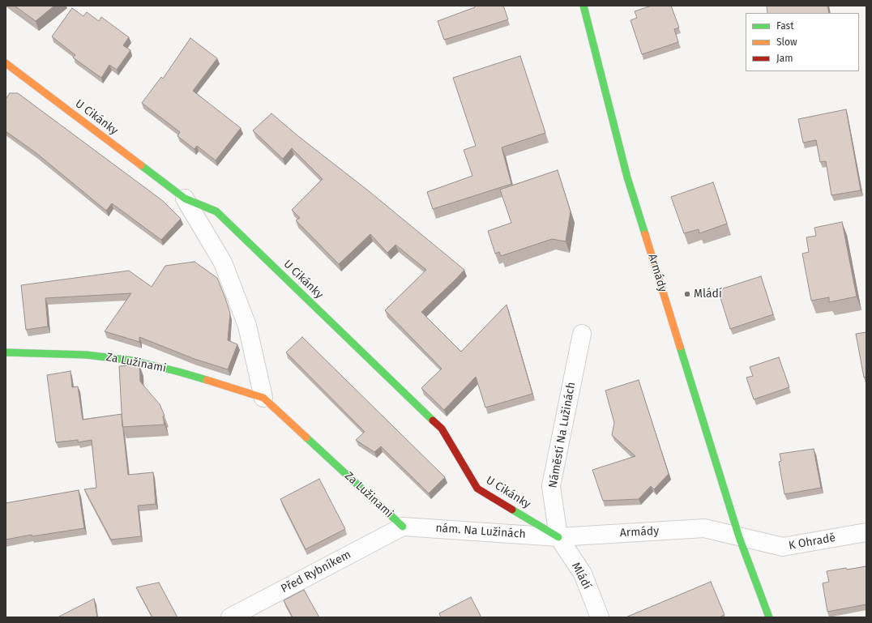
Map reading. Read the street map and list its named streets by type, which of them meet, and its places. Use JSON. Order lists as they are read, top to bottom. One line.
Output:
{"streets":{"street":["U Cikánky","Armády","Za Lužinami","Náměstí Na Lužinách","nám. Na Lužinách","K Ohradě","Před Rybníkem","Mládí"]},"crossings":[["U Cikánky","Armády"],["U Cikánky","Náměstí Na Lužinách"],["U Cikánky","nám. Na Lužinách"],["U Cikánky","Mládí"],["Armády","Náměstí Na Lužinách"],["Armády","nám. Na Lužinách"],["Armády","K Ohradě"],["Armády","Mládí"],["Za Lužinami","nám. Na Lužinách"],["Za Lužinami","Před Rybníkem"],["Náměstí Na Lužinách","nám. Na Lužinách"],["Náměstí Na Lužinách","Mládí"],["nám. Na Lužinách","Před Rybníkem"],["nám. Na Lužinách","Mládí"]],"places":["Mládí"],"legend":["Fast","Slow","Jam"]}
